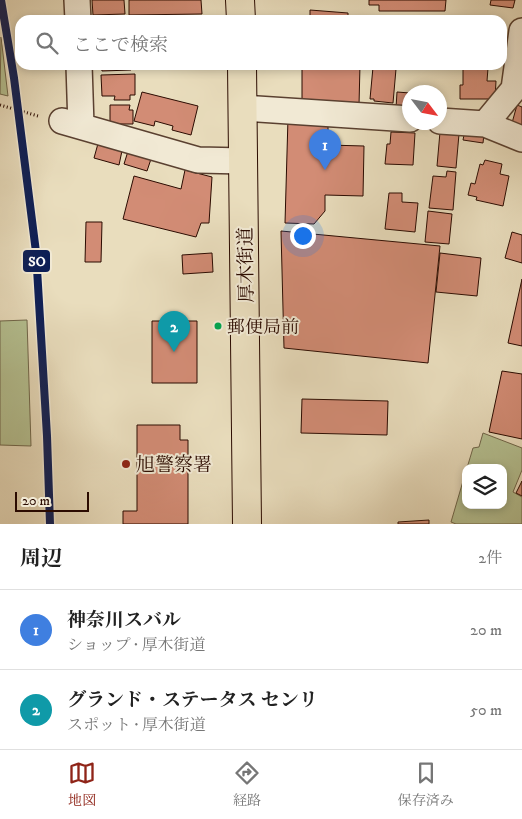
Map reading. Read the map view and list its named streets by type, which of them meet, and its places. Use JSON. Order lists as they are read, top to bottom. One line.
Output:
{"streets":{"main road":["厚木街道"]},"places":["郵便局前","旭警察署"],"lines":["transit line SO"],"scale_bar":"20 m","north":"bottom right","page":{"search":"ここで検索","pins":["1","2"],"scale":"20 m","heading":["周辺","2件"],"list":[{"mark":"1","name":"神奈川スバル","note":"ショップ · 厚木街道","value":"20 m"},{"mark":"2","name":"グランド・ステータス センリ","note":"スポット · 厚木街道","value":"50 m"}],"nav":["地図","経路","保存済み"]}}
